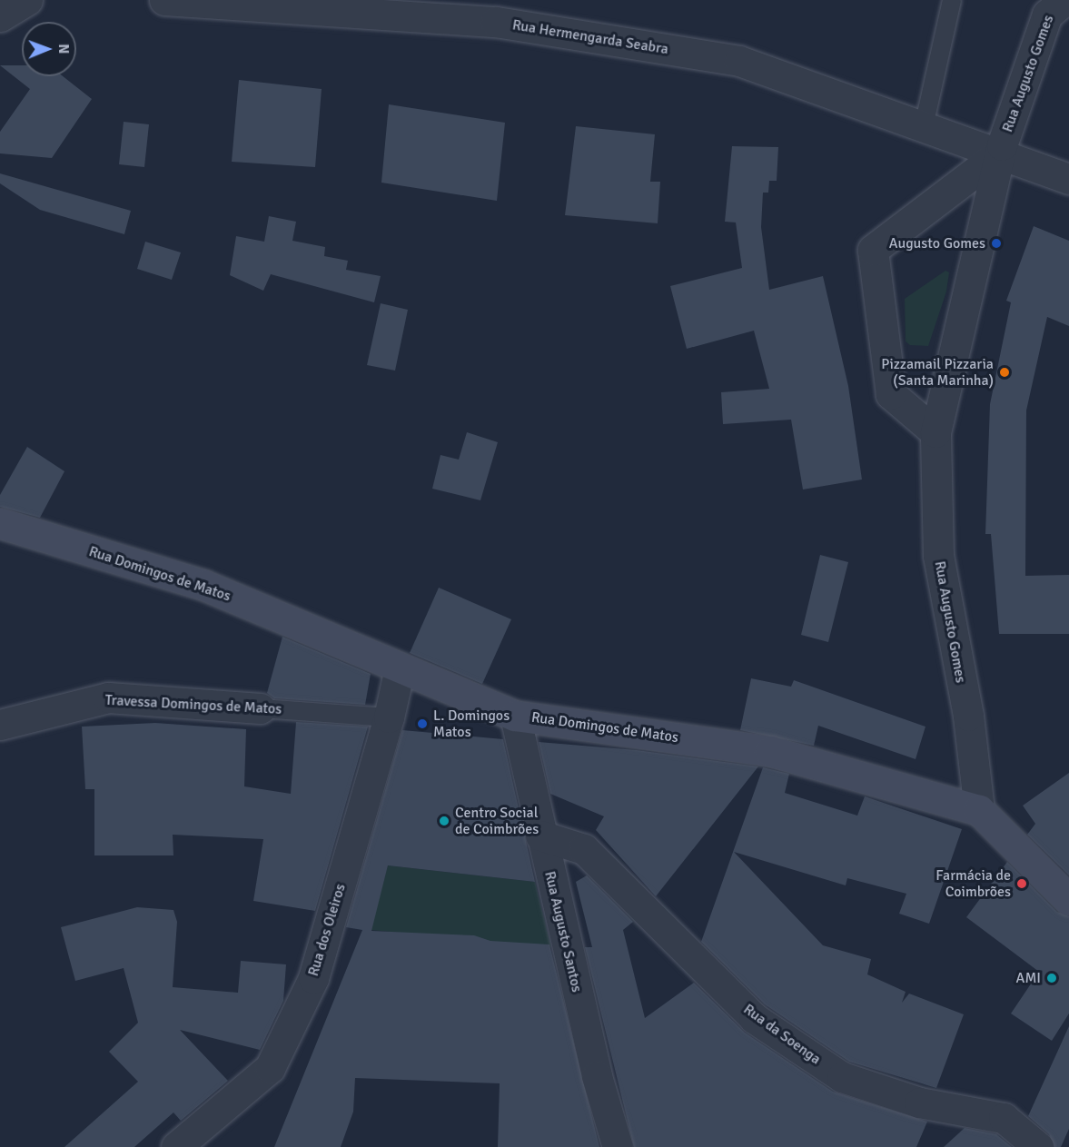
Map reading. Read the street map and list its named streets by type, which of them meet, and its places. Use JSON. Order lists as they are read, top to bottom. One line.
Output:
{"streets":{"main road":["Rua Domingos de Matos"],"street":["Rua Hermengarda Seabra","Rua Augusto Gomes","Travessa Domingos de Matos","Rua dos Oleiros","Rua Augusto Santos","Rua da Soenga"]},"crossings":[["Rua Hermengarda Seabra","Rua Augusto Gomes"],["Rua Augusto Gomes","Rua Domingos de Matos"],["Rua Domingos de Matos","Rua dos Oleiros"],["Rua Domingos de Matos","Rua Augusto Santos"],["Travessa Domingos de Matos","Rua dos Oleiros"],["Rua Augusto Santos","Rua da Soenga"]],"places":["Augusto Gomes","Pizzamail Pizzaria (Santa Marinha)","L. Domingos Matos","Centro Social de Coimbrões","Farmácia de Coimbrões","AMI"],"north":"right"}
